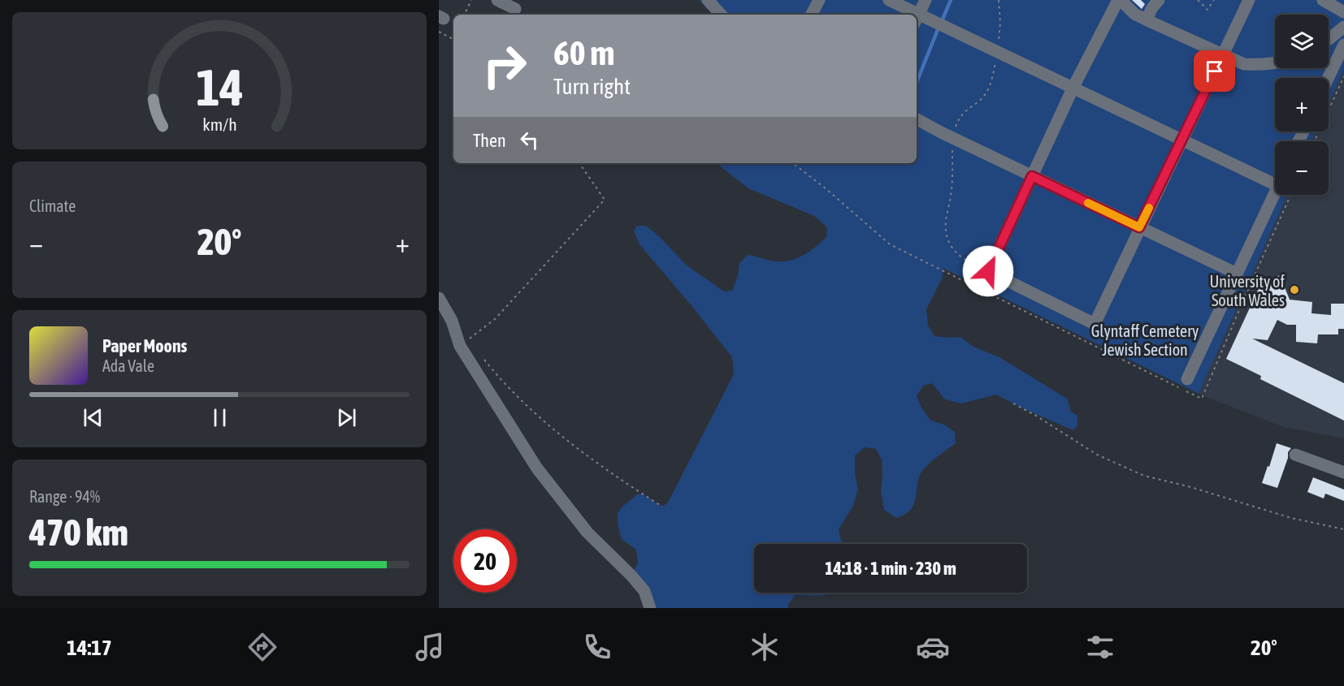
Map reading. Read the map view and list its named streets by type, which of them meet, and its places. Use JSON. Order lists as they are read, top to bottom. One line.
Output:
{"parks":["Glyntaff Cemetery Jewish Section"],"places":["University of South Wales"],"page":{"map_buttons":["+","−"],"turn":["60 m","Turn right"],"then":"Then","tile":["Climate",["Range · 94%","470 km"]],"heat":["−","20°","+"],"song":["Paper Moons","Ada Vale"],"limit":"20","trip":"14:18 · 1 min · 230 m","tabs":["14:17","20°"],"gauge":["14","km/h"]}}
